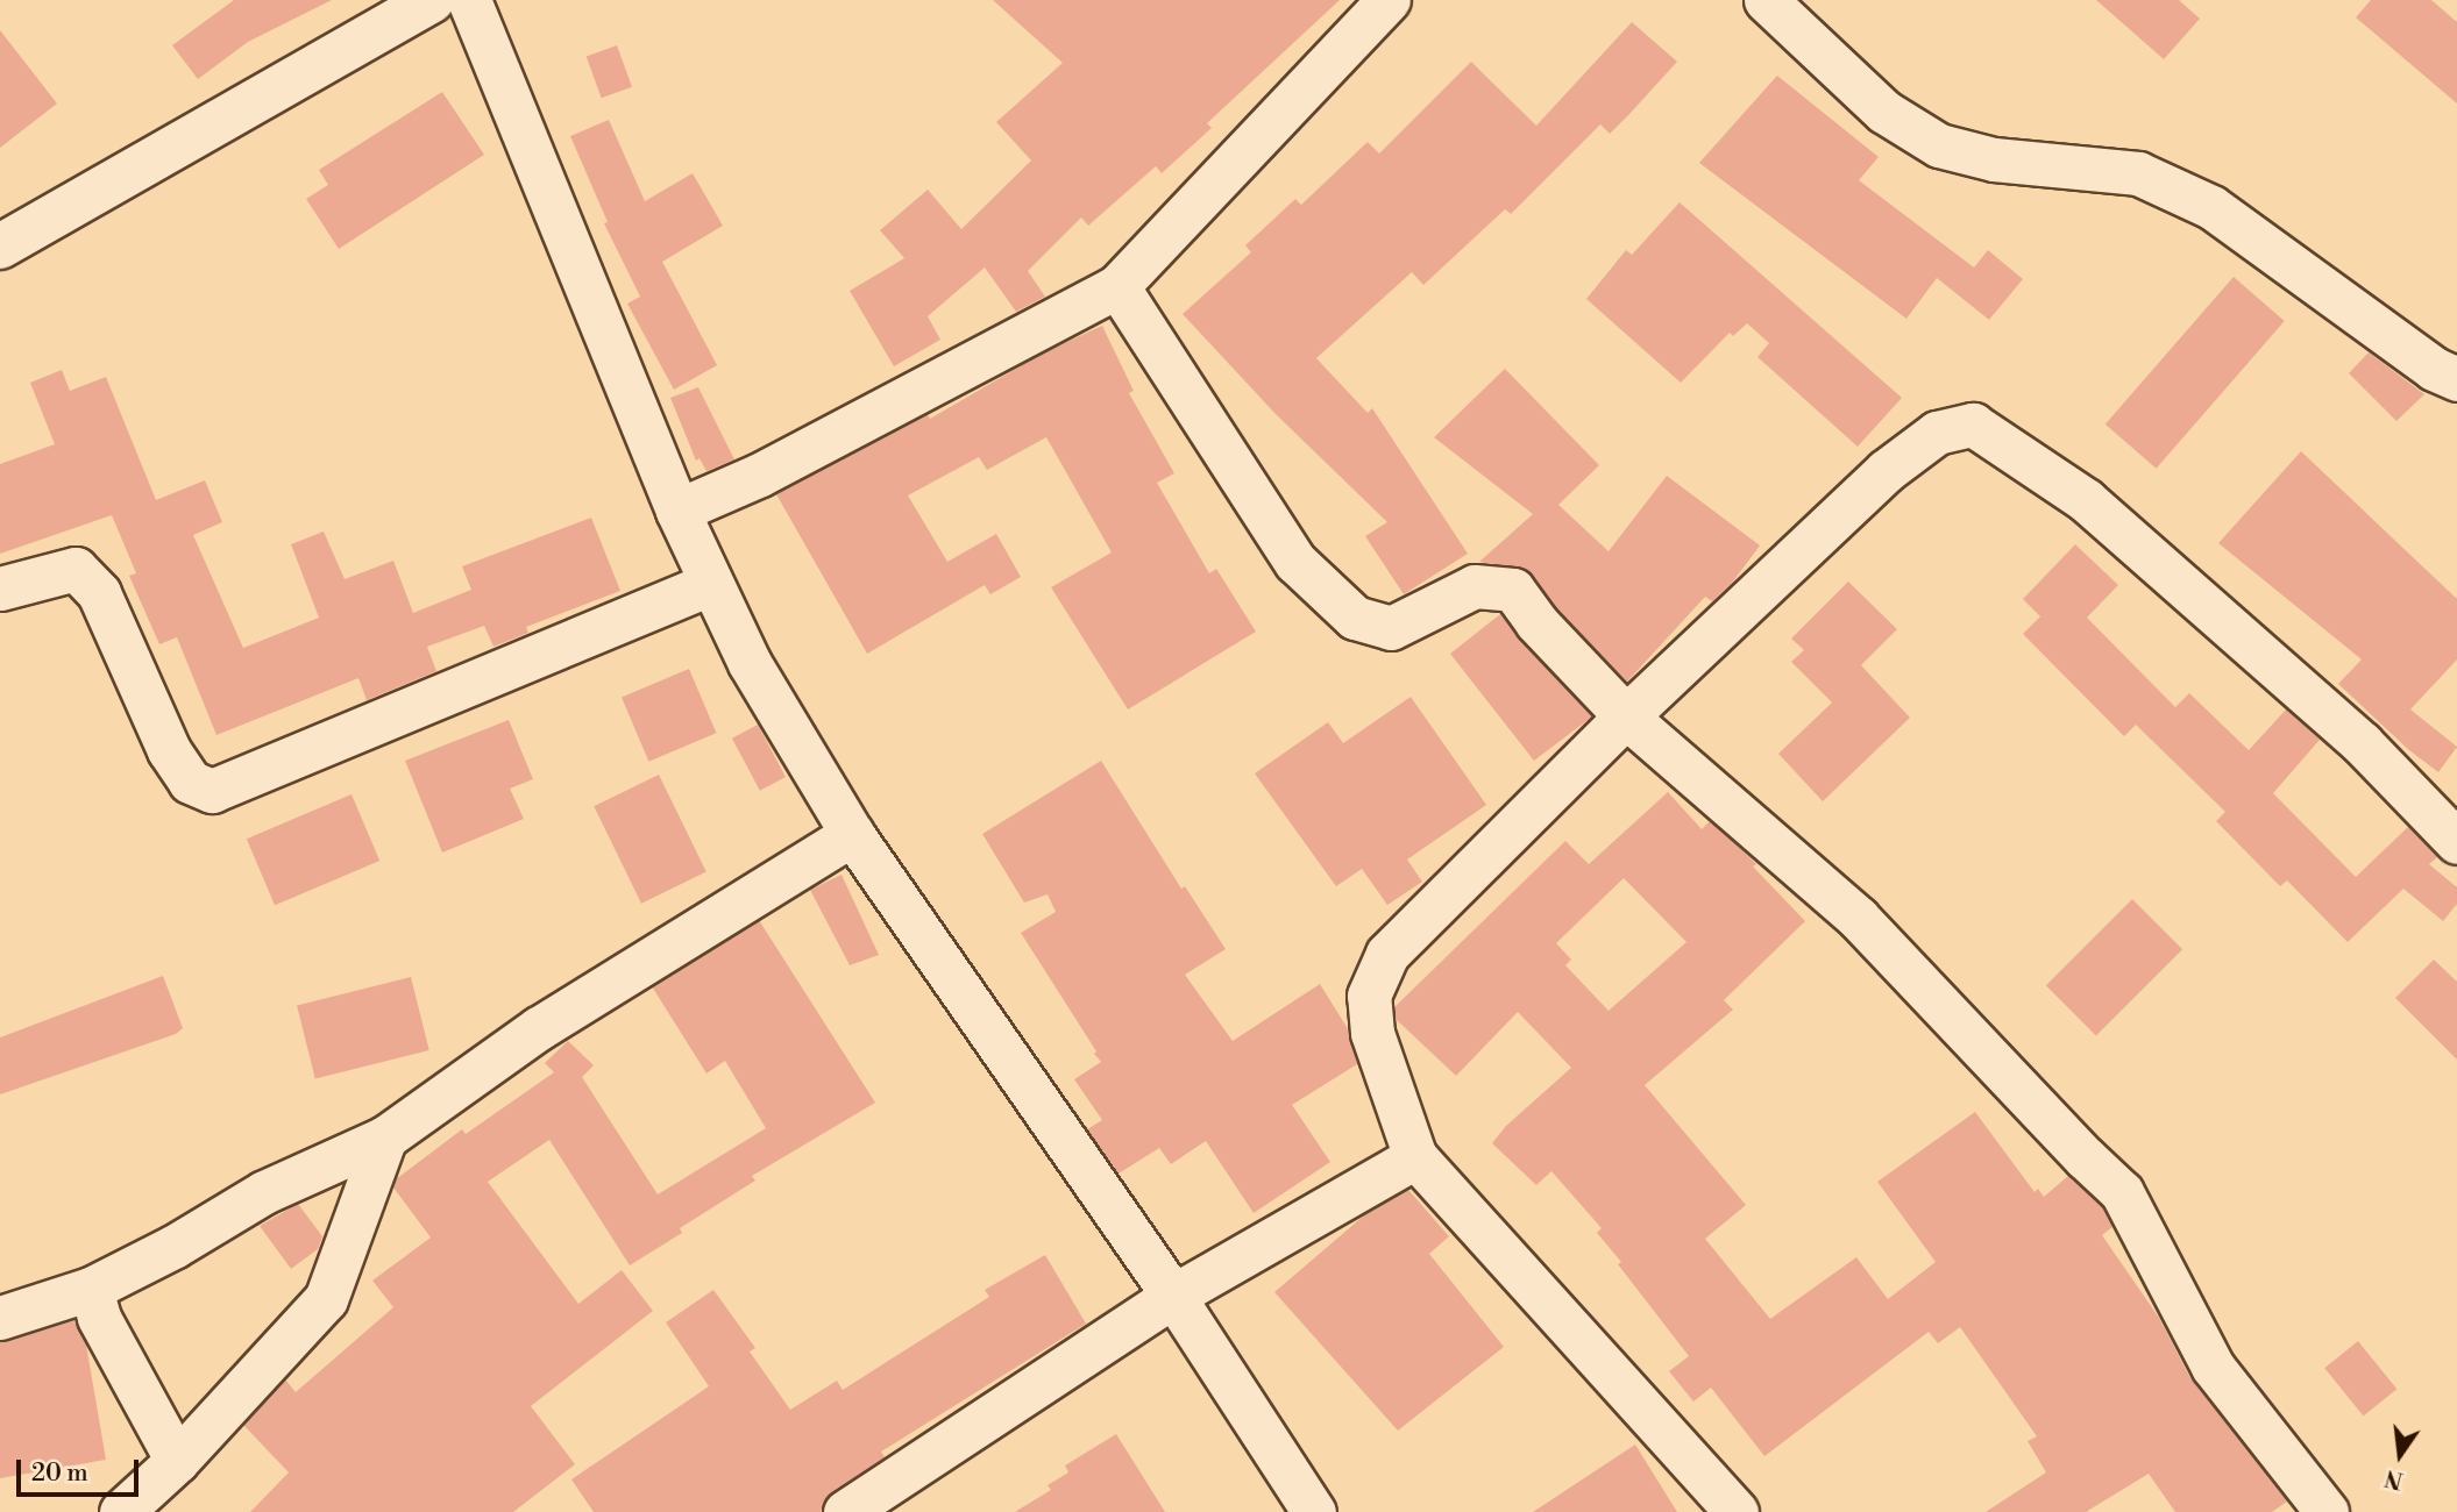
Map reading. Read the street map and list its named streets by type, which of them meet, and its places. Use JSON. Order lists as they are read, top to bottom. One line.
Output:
{"scale_bar":"20 m","north":"bottom"}
